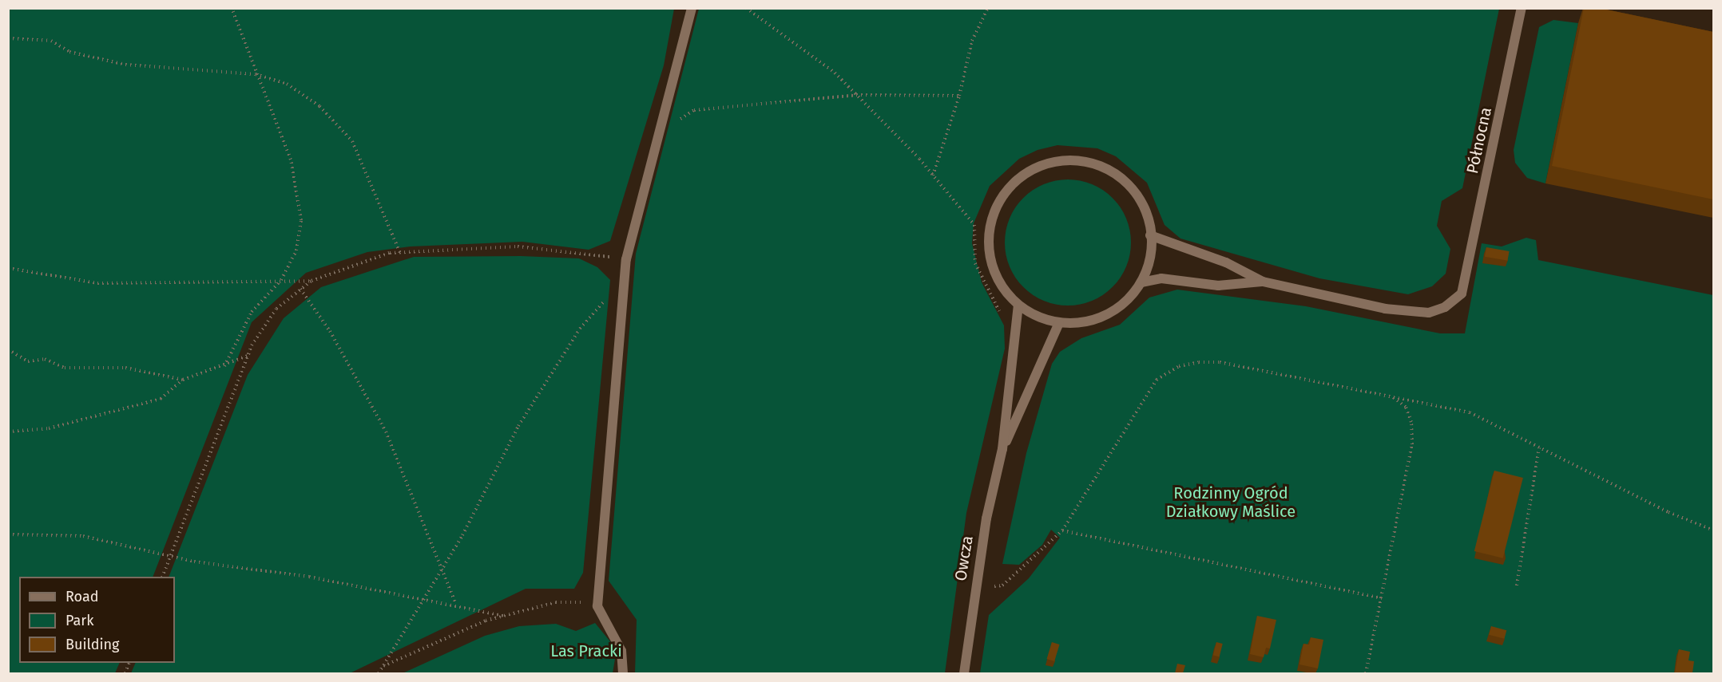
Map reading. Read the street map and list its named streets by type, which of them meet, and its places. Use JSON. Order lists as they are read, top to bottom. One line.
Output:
{"streets":{"street":["Północna","Owcza"]},"parks":["Rodzinny Ogród Działkowy Maślice","Las Pracki"],"legend":["Road","Park","Building"]}
